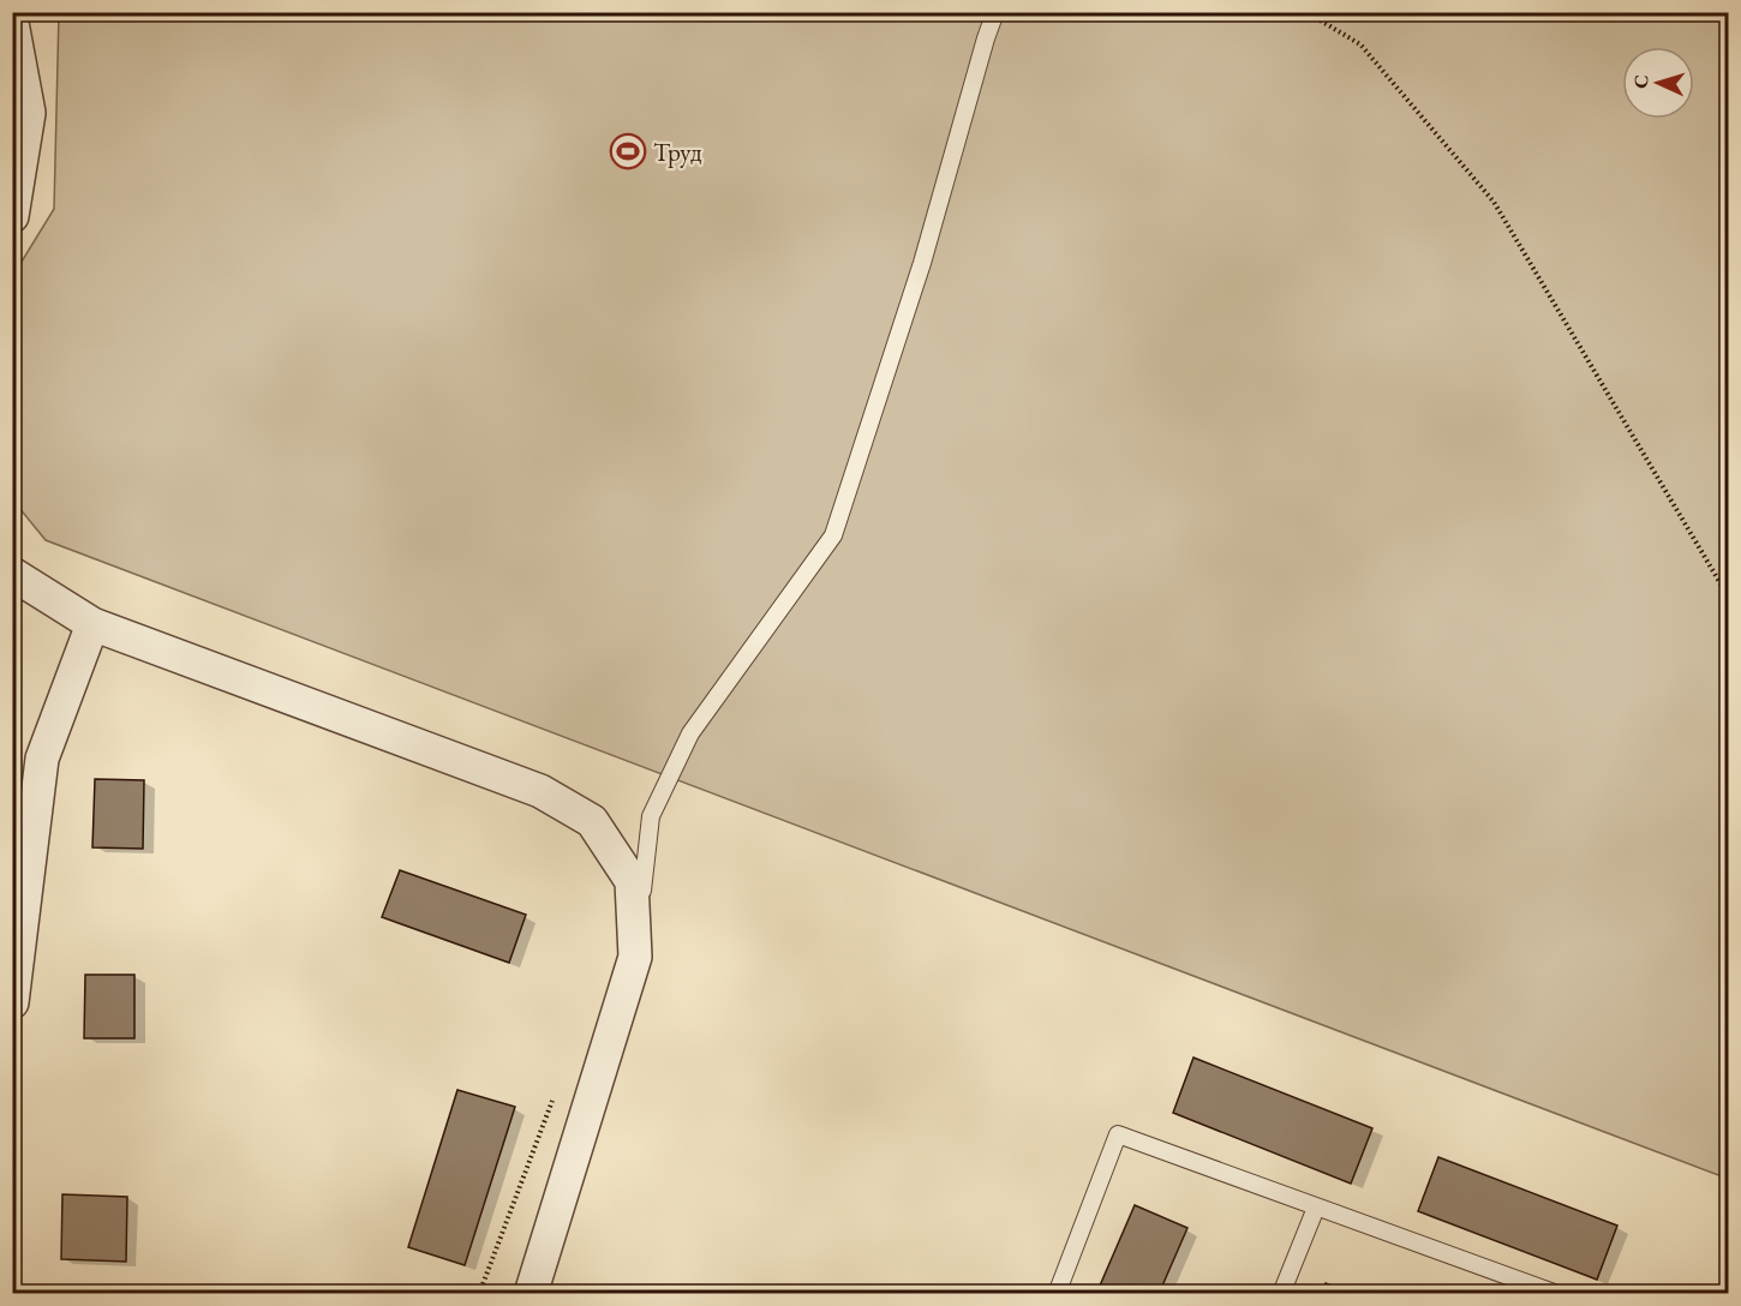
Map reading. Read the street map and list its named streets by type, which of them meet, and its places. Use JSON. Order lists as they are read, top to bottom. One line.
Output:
{"places":{"sports":["Труд"]},"north":"left"}
